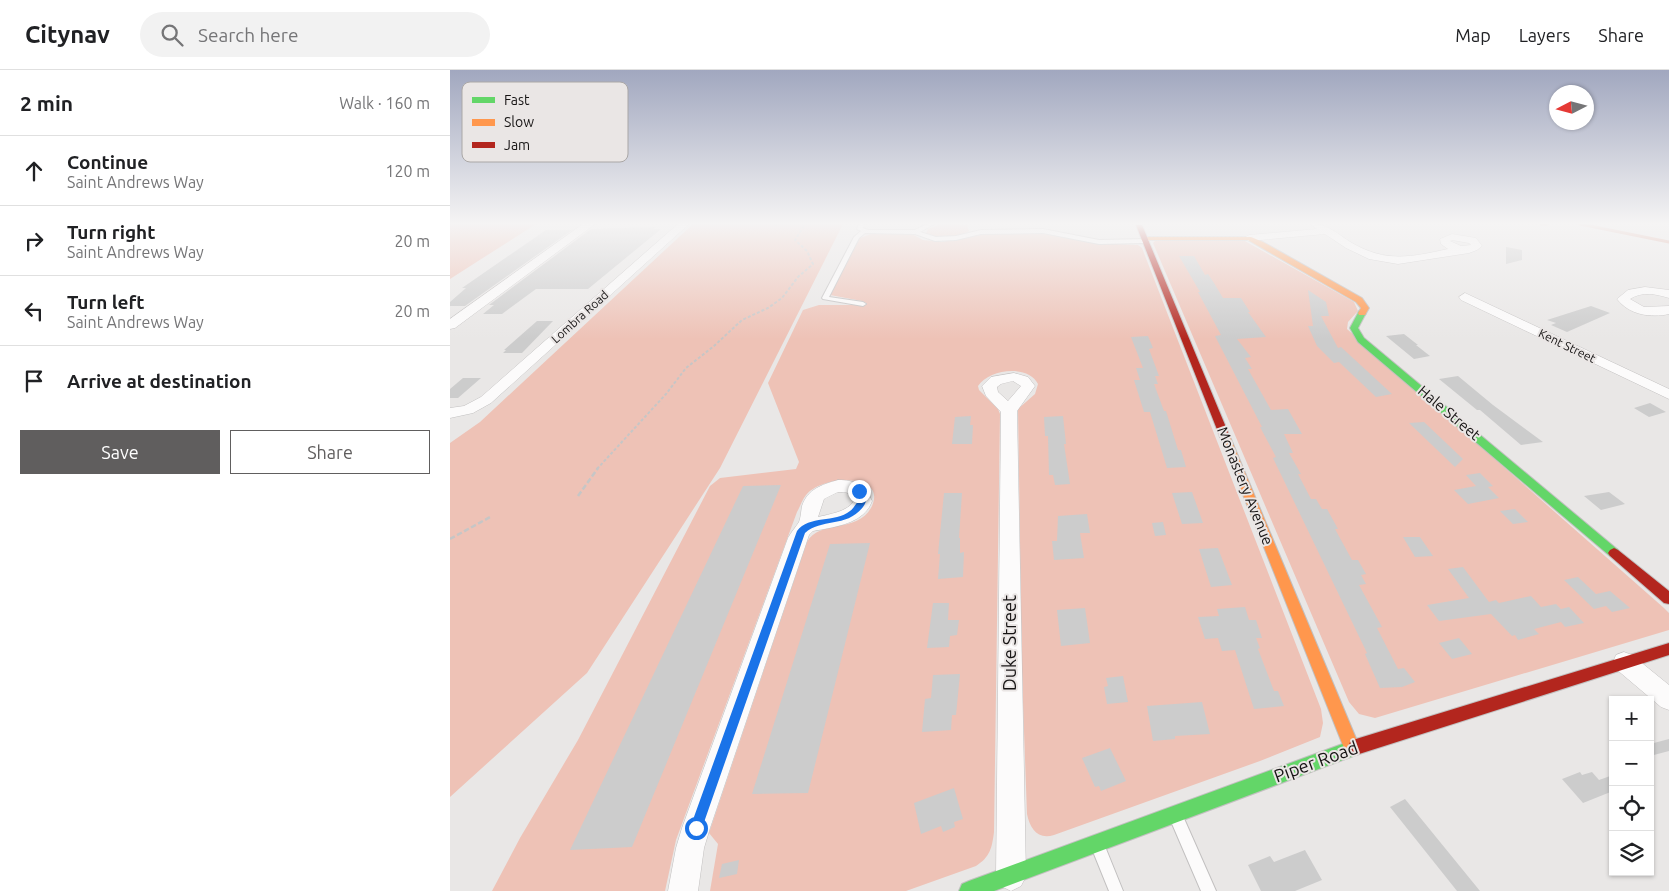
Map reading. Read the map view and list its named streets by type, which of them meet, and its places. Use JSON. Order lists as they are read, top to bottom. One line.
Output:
{"streets":{"street":["Lombra Road","Kent Street","Hale Street","Monastery Avenue","Duke Street","Piper Road"]},"crossings":[["Monastery Avenue","Piper Road"],["Duke Street","Piper Road"]],"legend":["Fast","Slow","Jam"],"north":"left","page":{"header":"Citynav","search":"Search here","nav":["Map","Layers","Share"],"heading":["2 min","Walk · 160 m"],"list":[["Continue","Saint Andrews Way","120 m"],["Turn right","Saint Andrews Way","20 m"],["Turn left","Saint Andrews Way","20 m"],"Arrive at destination"],"buttons":["Save","Share"],"map_buttons":["+","−"]}}
